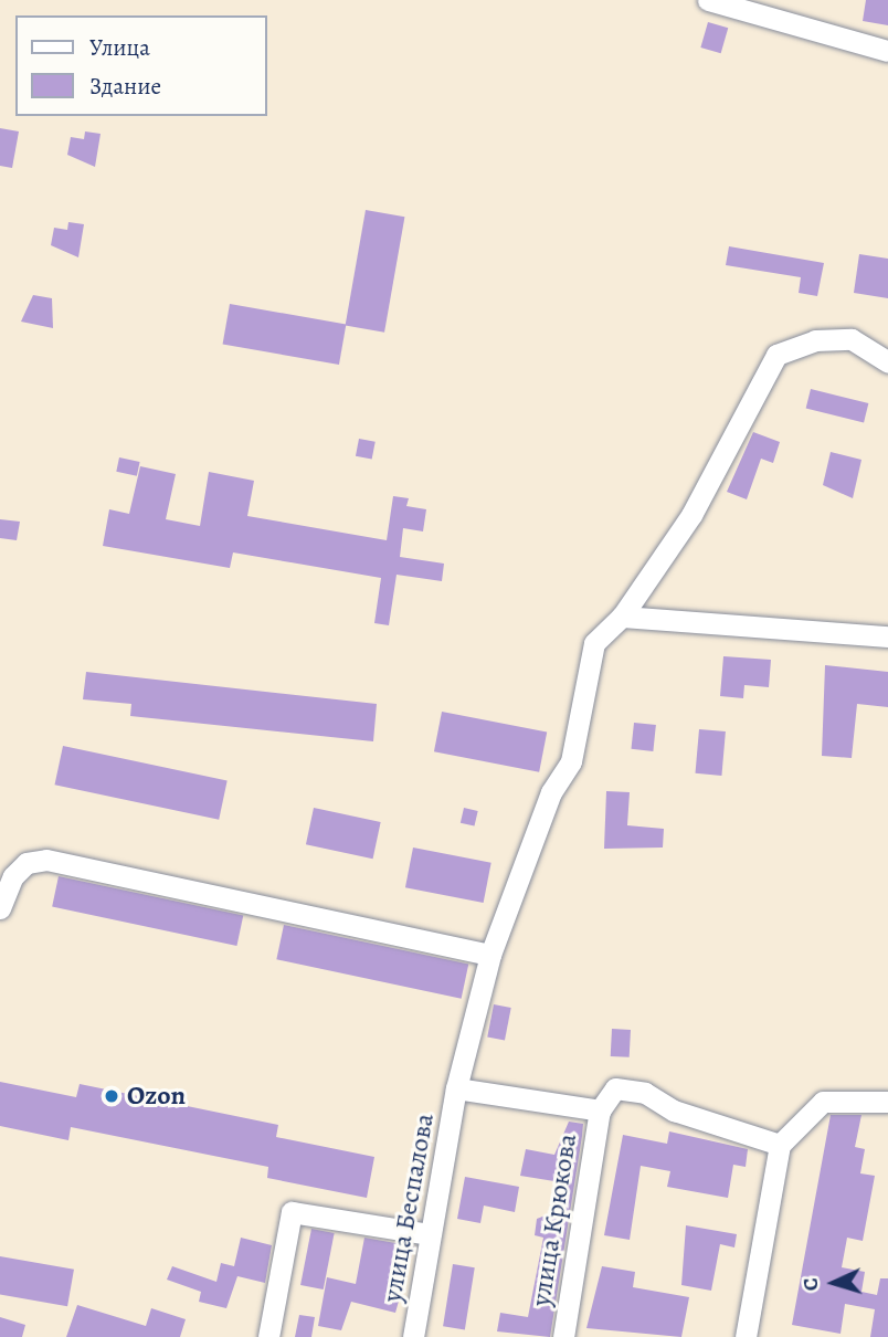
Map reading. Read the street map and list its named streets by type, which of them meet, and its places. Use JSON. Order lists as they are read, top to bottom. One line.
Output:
{"streets":{"street":["улица Беспалова","улица Крюкова"]},"places":["Ozon"],"legend":["Улица","Здание"],"north":"left"}
